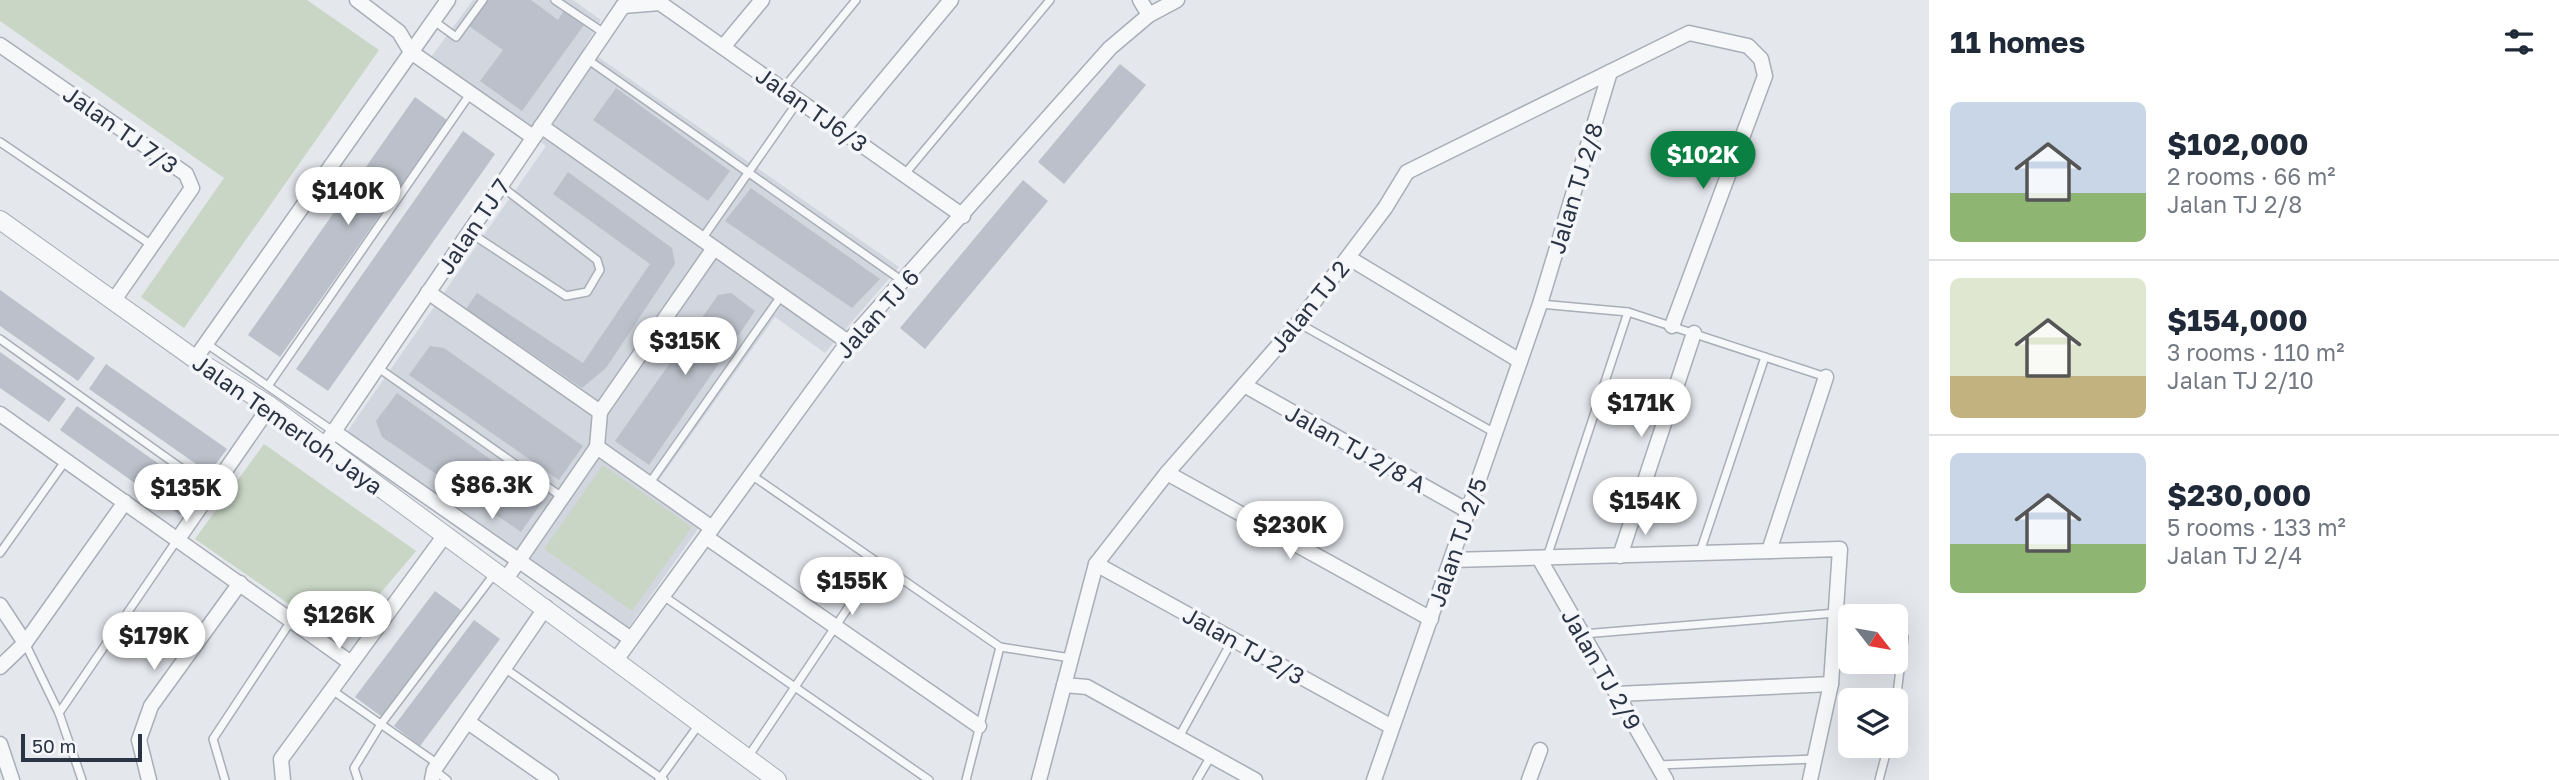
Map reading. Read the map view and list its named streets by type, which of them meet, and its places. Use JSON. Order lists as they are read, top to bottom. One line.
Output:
{"streets":{"street":["Jalan TJ6/3","Jalan TJ 7/3","Jalan TJ 2/8","Jalan TJ 7","Jalan TJ 2","Jalan TJ 6","Jalan Temerloh Jaya","Jalan TJ 2/8 A","Jalan TJ 2/5","Jalan TJ 2/3","Jalan TJ 2/9"]},"crossings":[["Jalan TJ6/3","Jalan TJ 6"],["Jalan TJ 7/3","Jalan Temerloh Jaya"],["Jalan TJ 2/8","Jalan TJ 2"],["Jalan TJ 2/8","Jalan TJ 2/5"],["Jalan TJ 7","Jalan Temerloh Jaya"],["Jalan TJ 2","Jalan TJ 2/8 A"],["Jalan TJ 2","Jalan TJ 2/3"],["Jalan TJ 6","Jalan Temerloh Jaya"],["Jalan TJ 2/8 A","Jalan TJ 2/5"],["Jalan TJ 2/5","Jalan TJ 2/3"]],"scale_bar":"50 m","north":"bottom right","page":{"heading":"11 homes","list":[{"name":"$102,000","note":"2 rooms · 66 m² · Jalan TJ 2/8"},{"name":"$154,000","note":"3 rooms · 110 m² · Jalan TJ 2/10"},{"name":"$230,000","note":"5 rooms · 133 m² · Jalan TJ 2/4"}],"price":["$102K","$140K","$315K","$171K","$86.3K","$135K","$154K","$230K","$155K","$126K","$179K"],"scale":"50 m"}}
